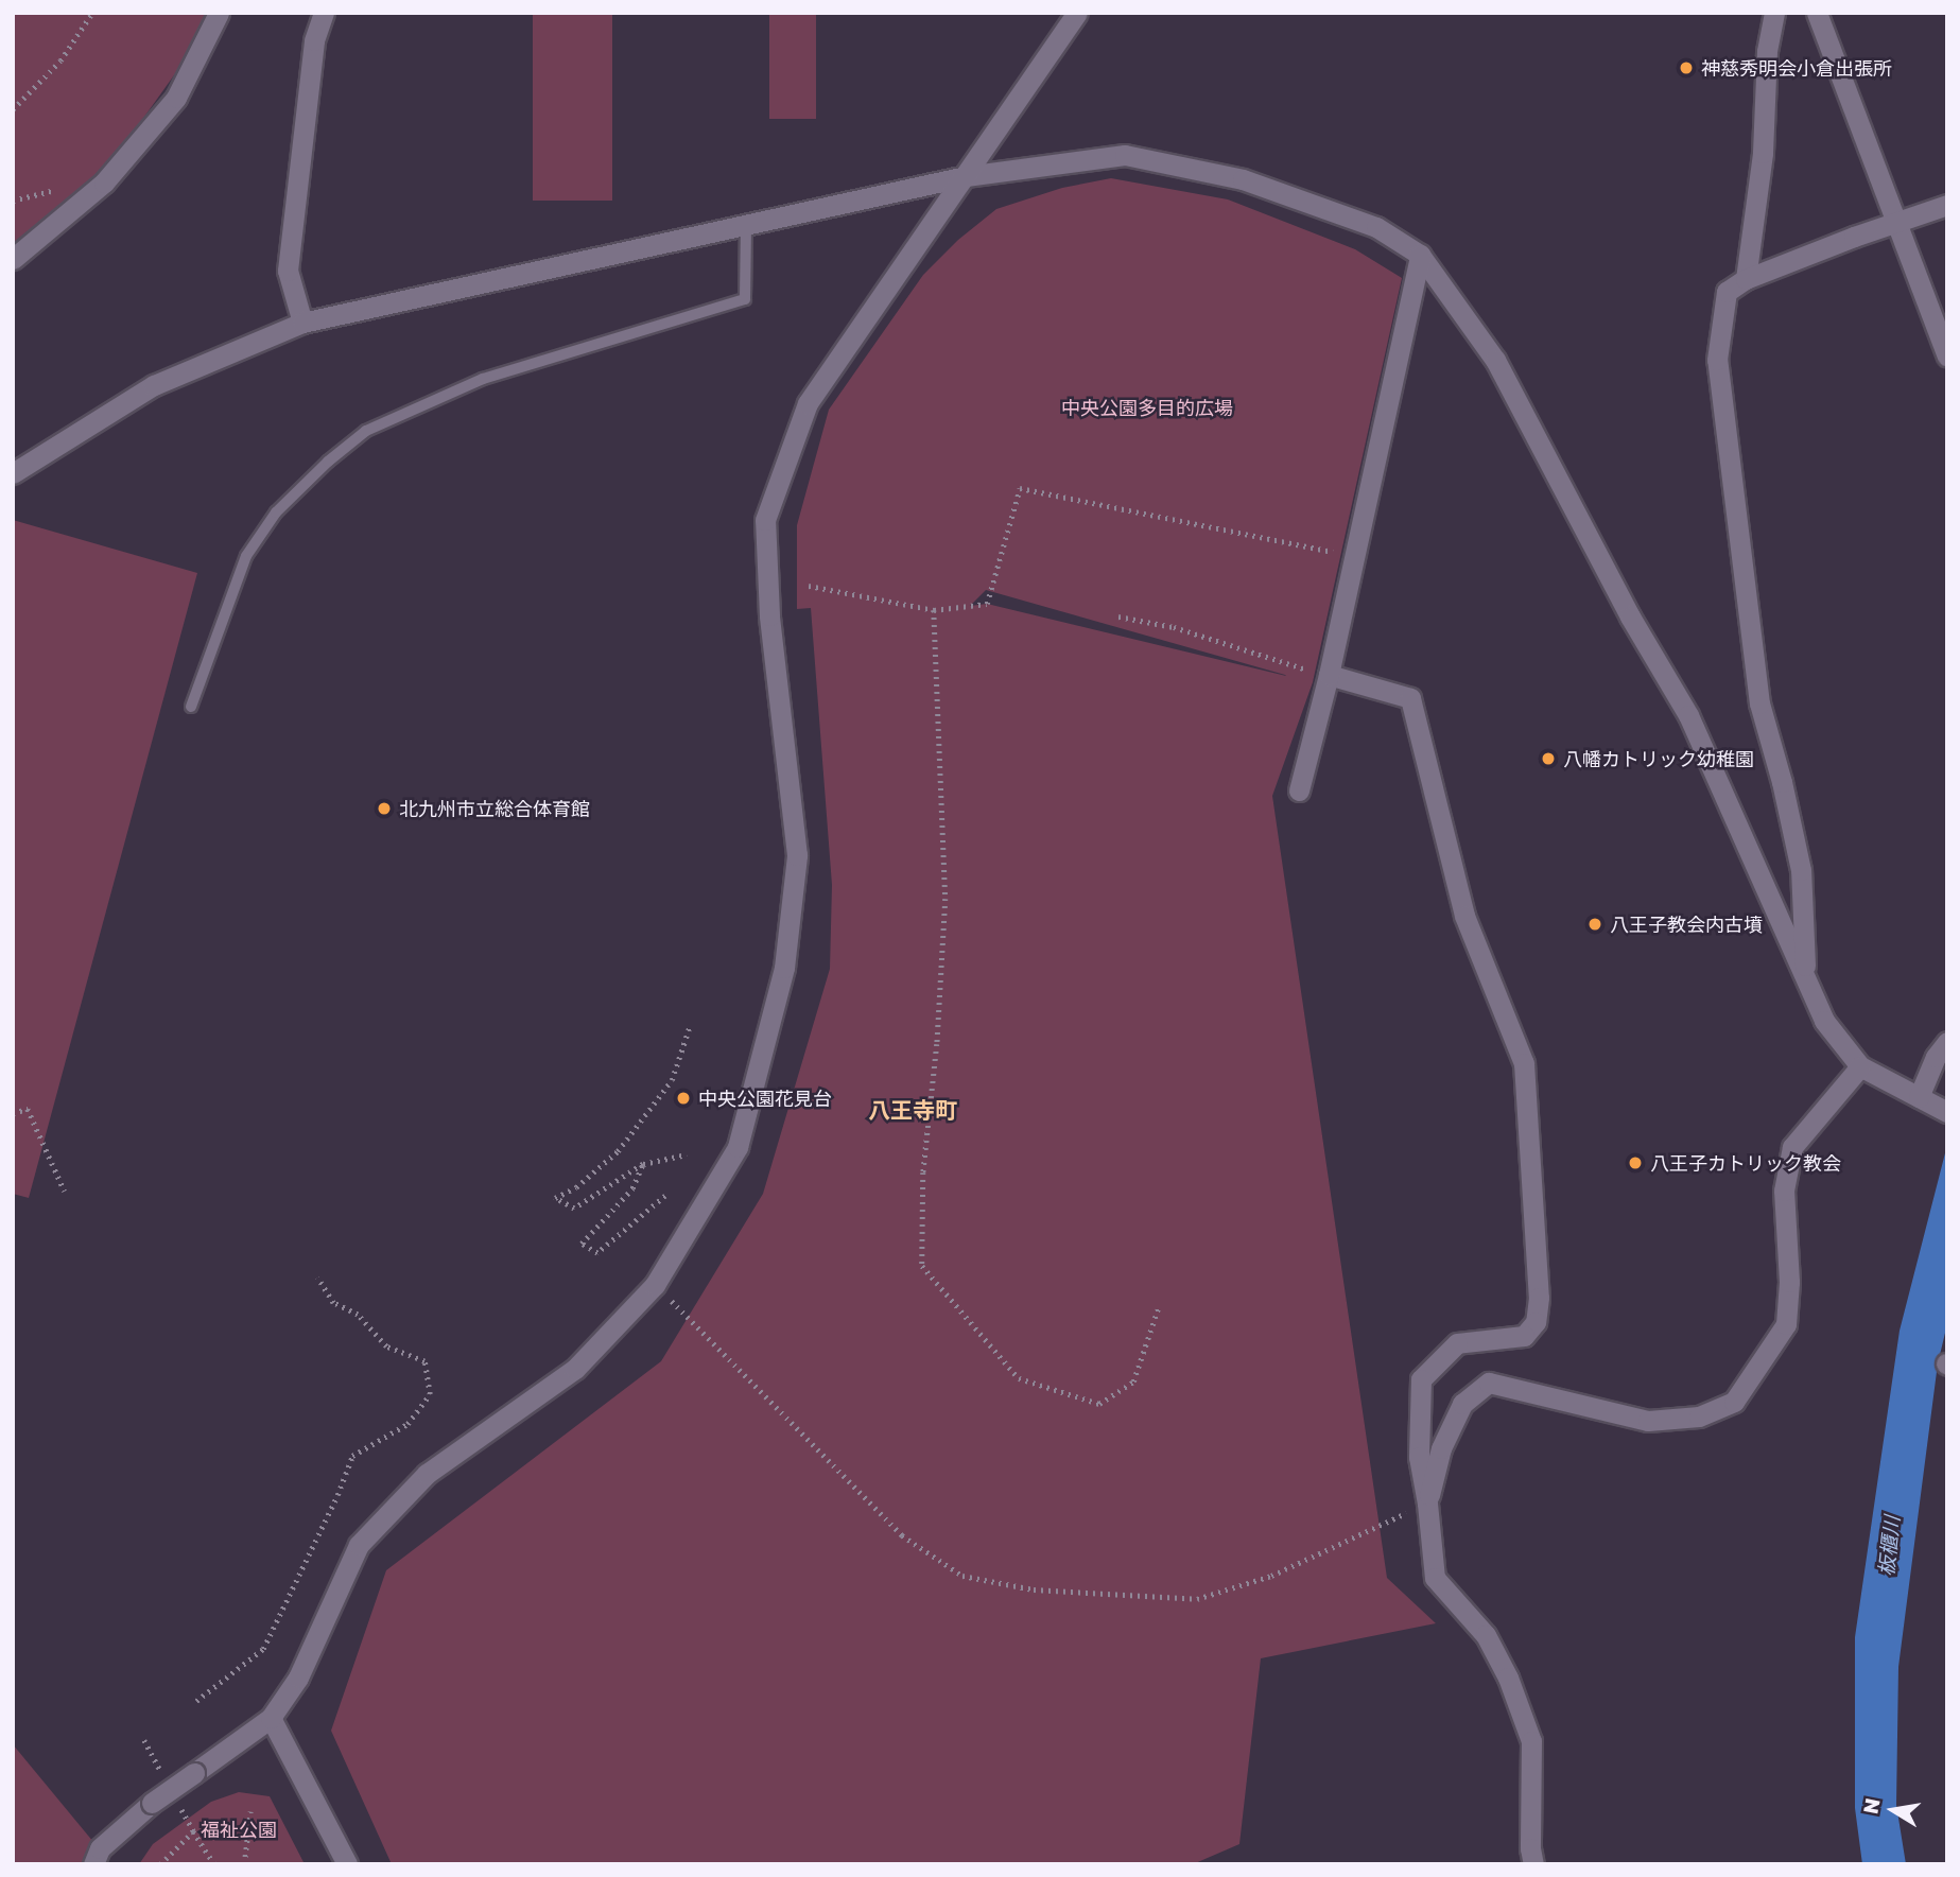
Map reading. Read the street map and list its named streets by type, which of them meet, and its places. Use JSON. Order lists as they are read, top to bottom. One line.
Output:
{"districts":["八王寺町"],"water":["板櫃川"],"parks":["中央公園多目的広場","福祉公園"],"places":["神慈秀明会小倉出張所","八幡カトリック幼稚園","北九州市立総合体育館","八王子教会内古墳","中央公園花見台","八王子カトリック教会"],"north":"left"}
